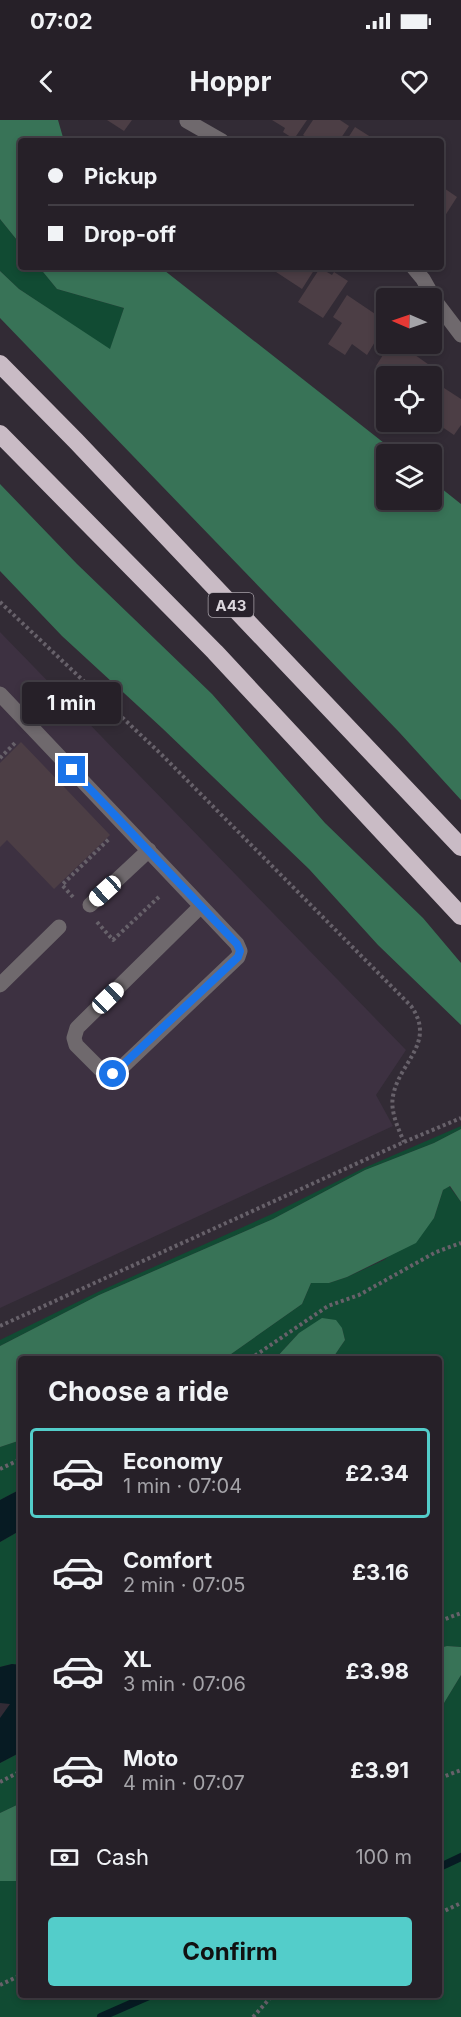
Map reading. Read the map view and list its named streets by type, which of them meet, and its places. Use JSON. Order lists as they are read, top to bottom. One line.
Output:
{"streets":{"highway":["A43"]},"north":"left","page":{"status":"07:02","header":"Hoppr","banner":["Pickup","Drop-off"],"bubble":"1 min","heading":"Choose a ride","list":[{"name":"Economy","note":"1 min · 07:04","value":"£2.34"},{"name":"Comfort","note":"2 min · 07:05","value":"£3.16"},{"name":"XL","note":"3 min · 07:06","value":"£3.98"},{"name":"Moto","note":"4 min · 07:07","value":"£3.91"}],"pay":["Cash","100 m"],"buttons":"Confirm"}}
